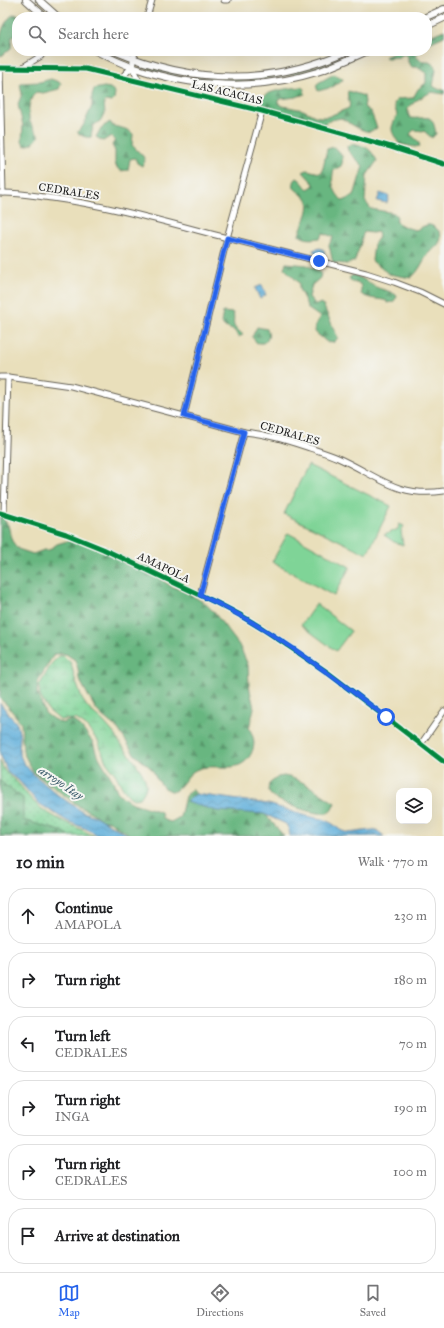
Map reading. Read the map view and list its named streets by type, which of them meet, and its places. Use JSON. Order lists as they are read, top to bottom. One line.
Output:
{"streets":{"street":["LAS ACACIAS","CEDRALES","AMAPOLA"]},"water":["arroyo Itay"],"page":{"search":"Search here","heading":["10 min","Walk · 770 m"],"list":[["Continue","AMAPOLA","230 m"],["Turn right","180 m"],["Turn left","CEDRALES","70 m"],["Turn right","INGA","190 m"],["Turn right","CEDRALES","100 m"],"Arrive at destination"],"nav":["Map","Directions","Saved"]}}
